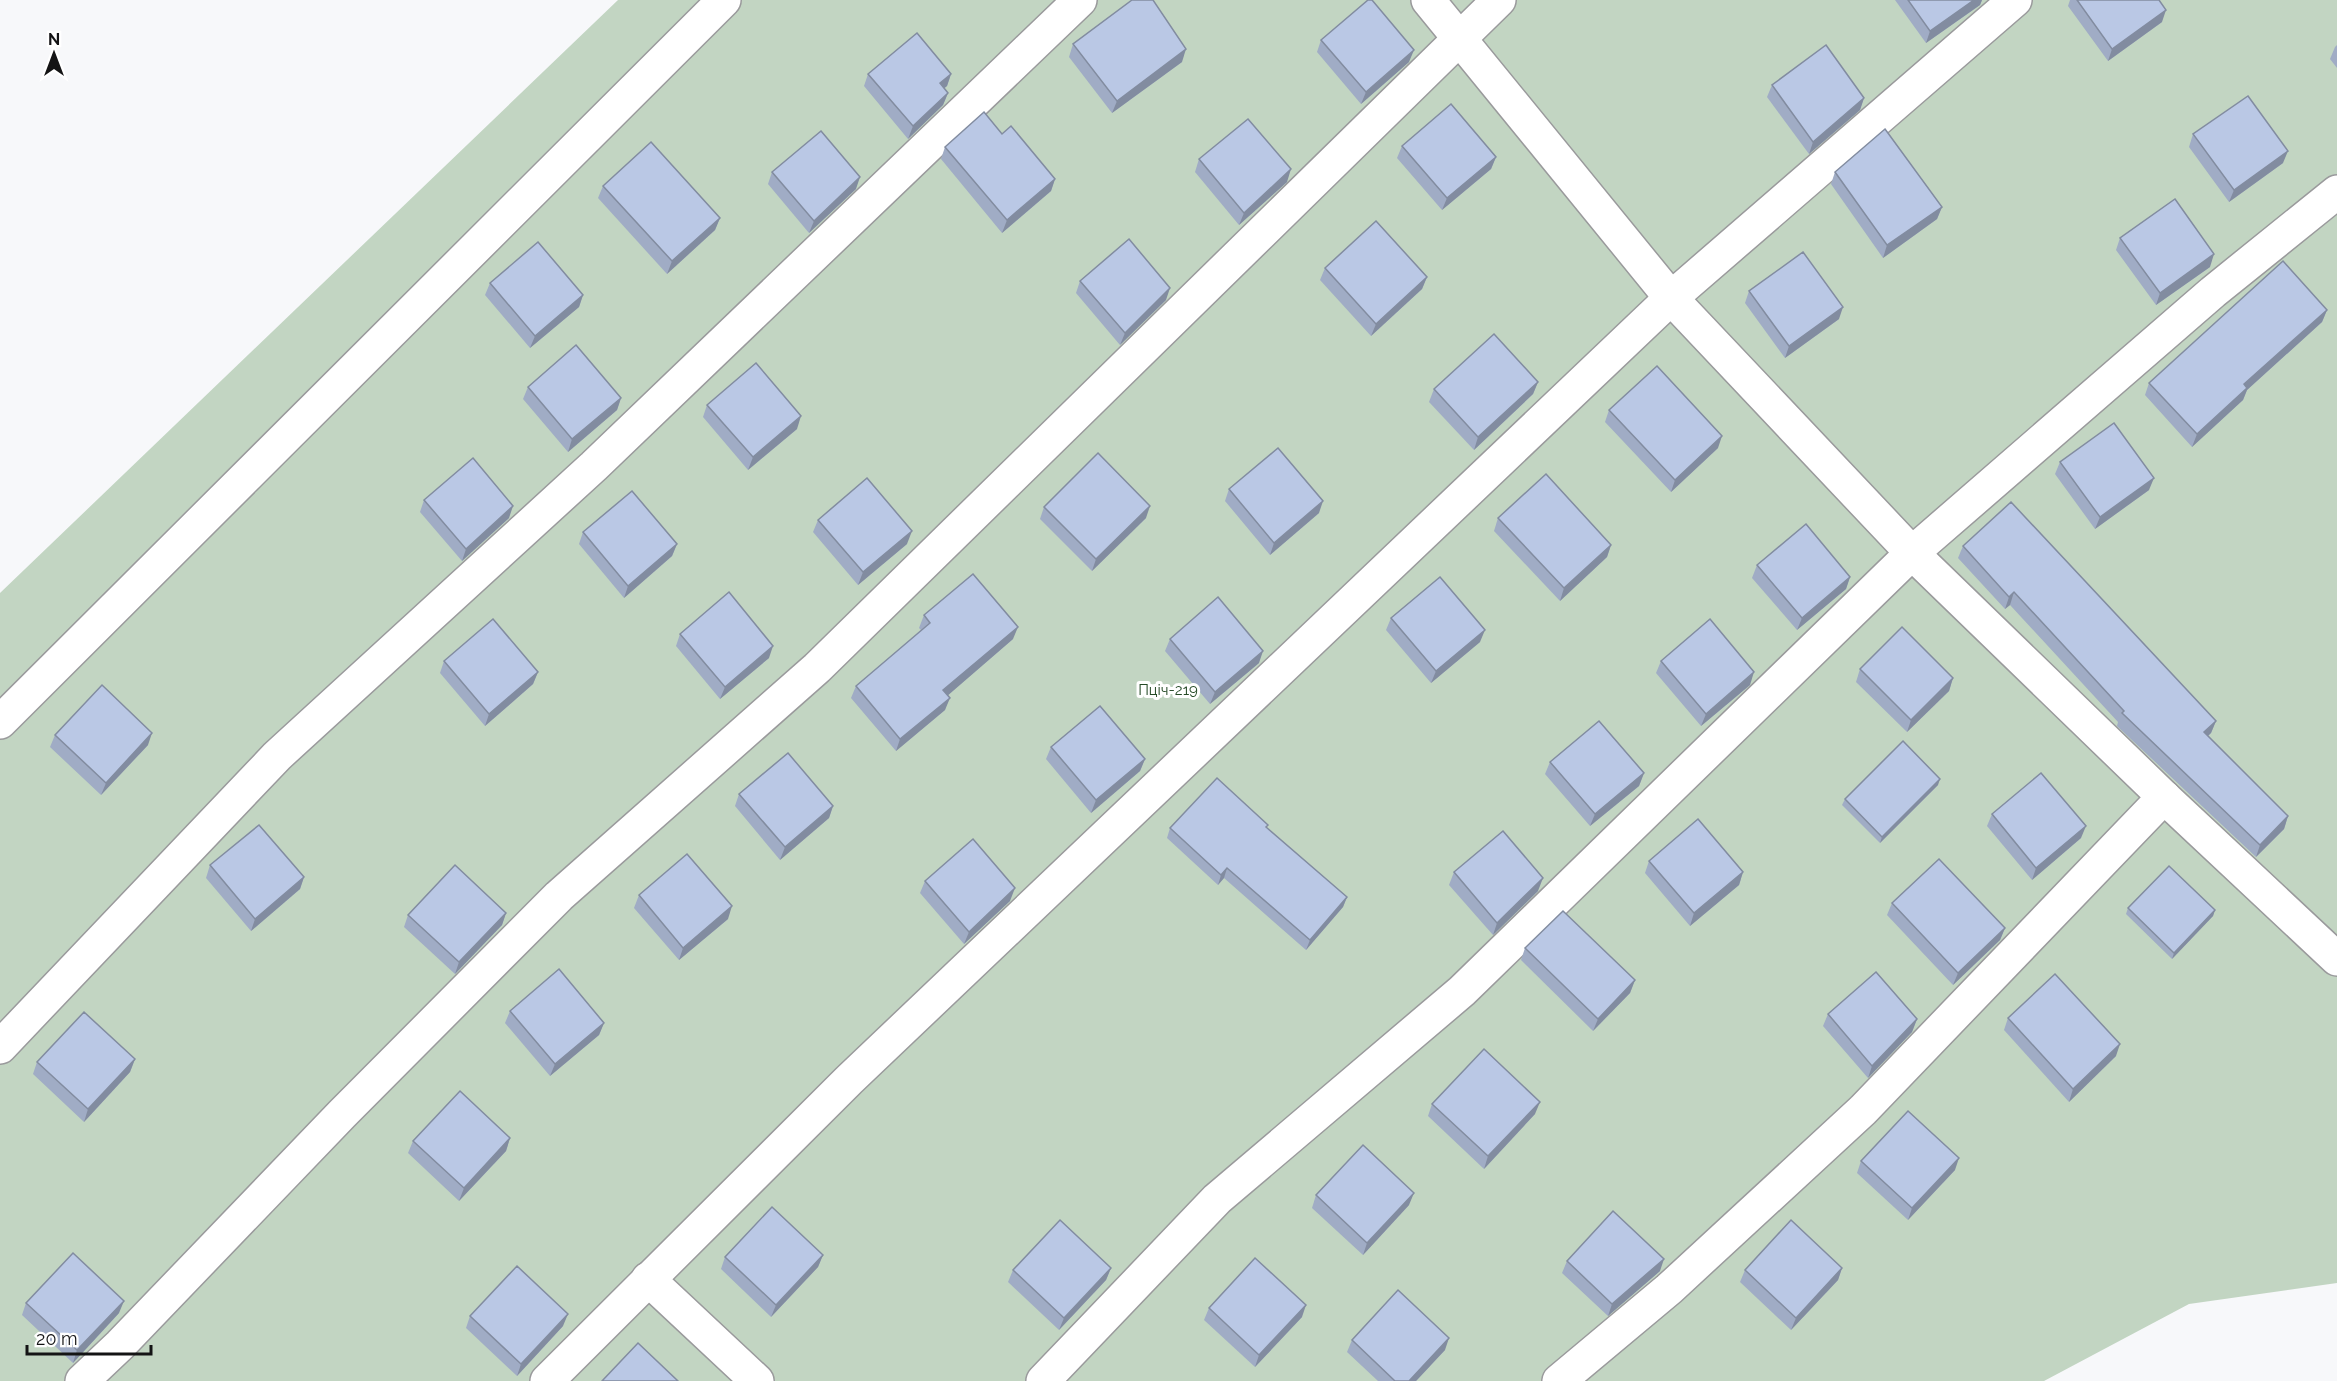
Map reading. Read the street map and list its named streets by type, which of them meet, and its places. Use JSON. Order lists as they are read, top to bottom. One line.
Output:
{"parks":["Пціч-219"],"scale_bar":"20 m","north":"top"}
